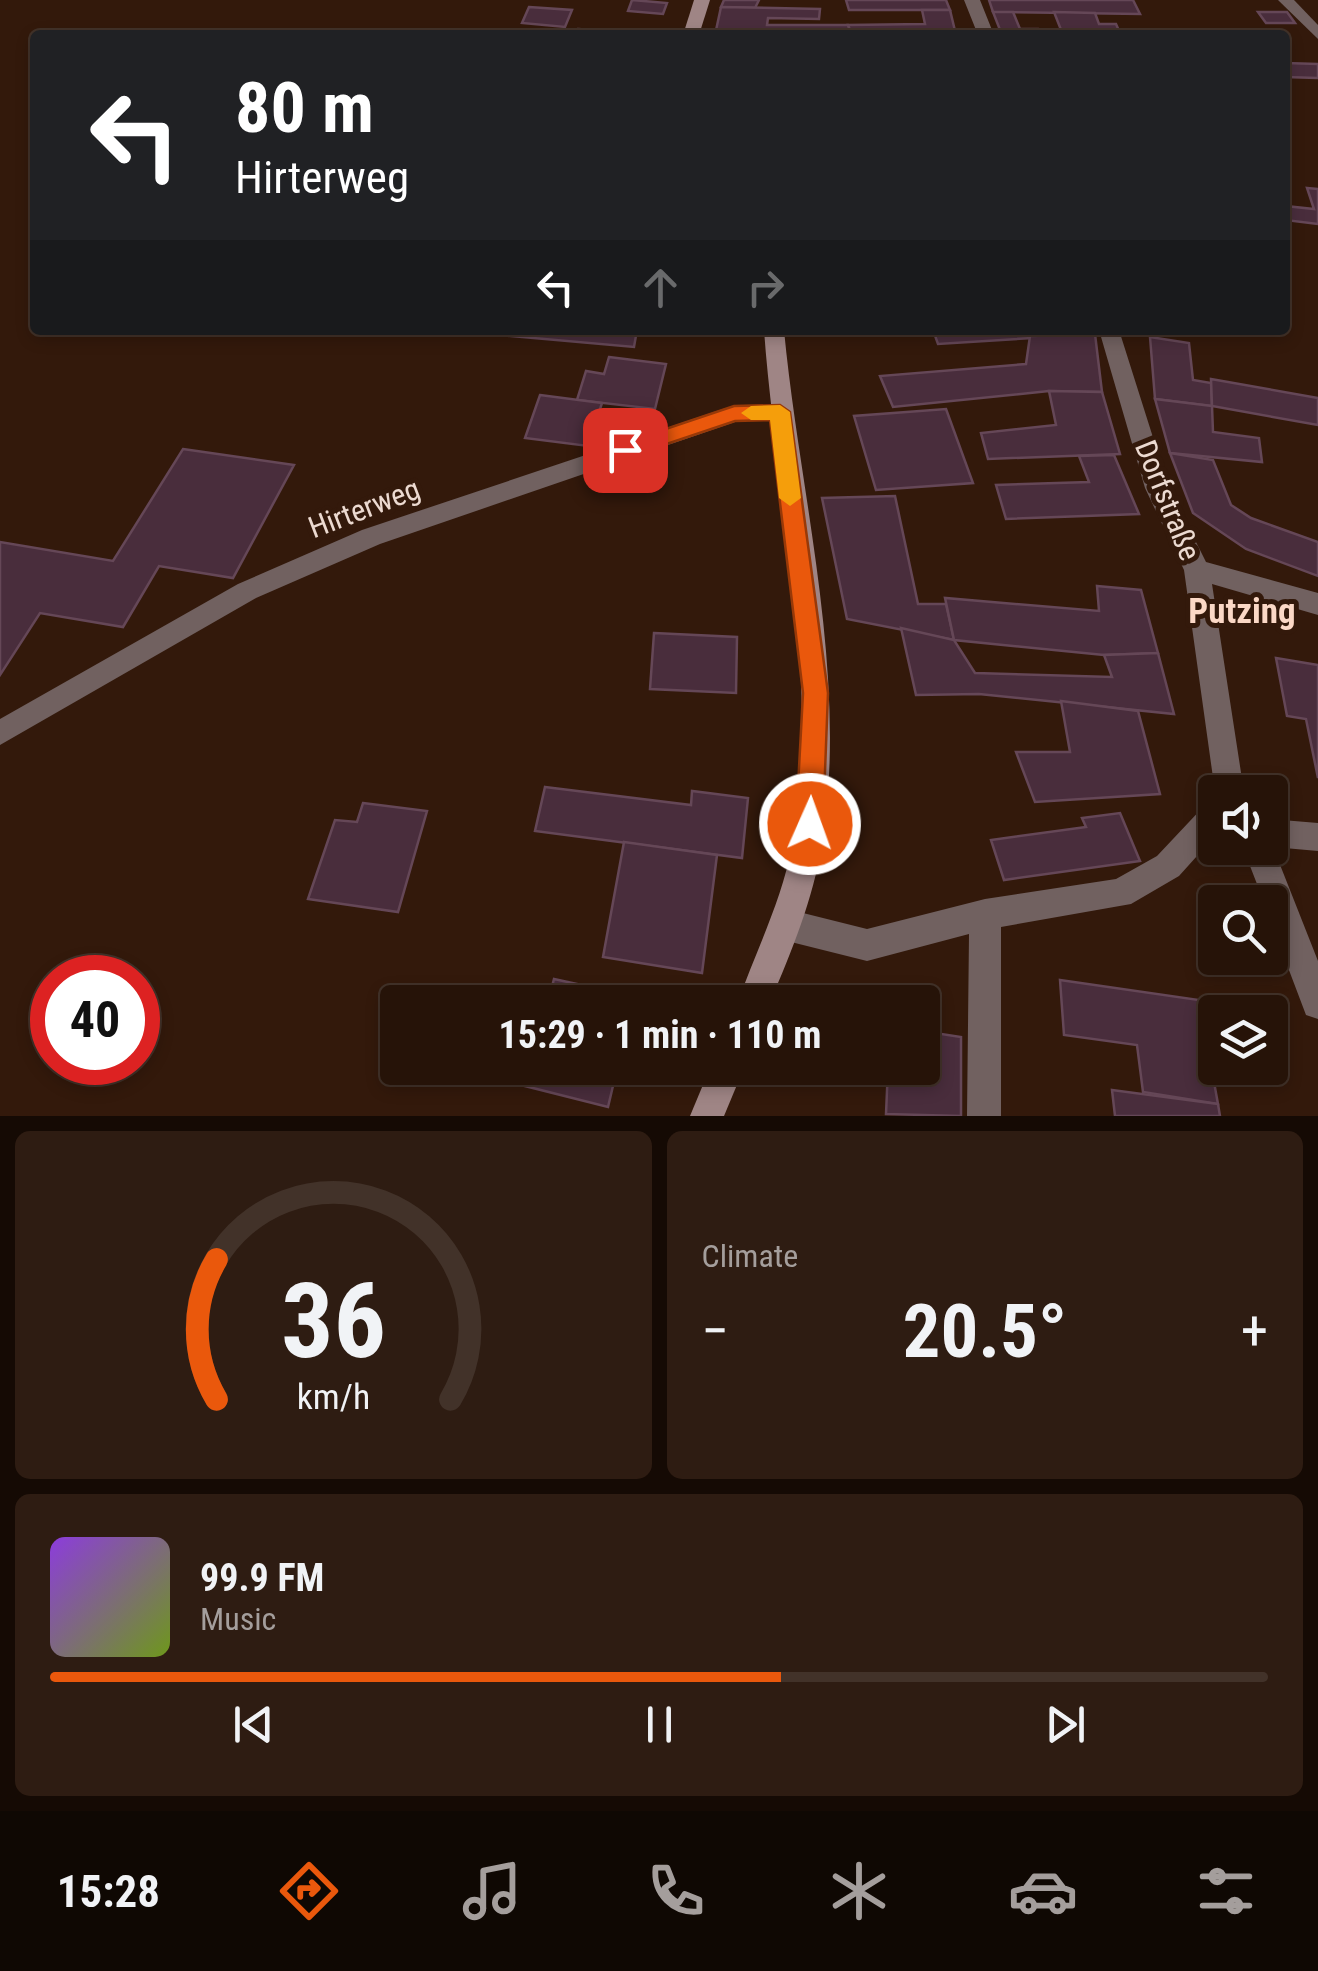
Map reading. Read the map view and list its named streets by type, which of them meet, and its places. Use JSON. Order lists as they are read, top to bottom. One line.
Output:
{"streets":{"street":["Dorfstraße","Hirterweg"]},"districts":["Putzing"],"page":{"turn":["80 m","Hirterweg"],"limit":"40","trip":"15:29 · 1 min · 110 m","tile":"Climate","heat":["−","20.5°","+"],"song":["99.9 FM","Music"],"tabs":"15:28","gauge":["36","km/h"]}}
